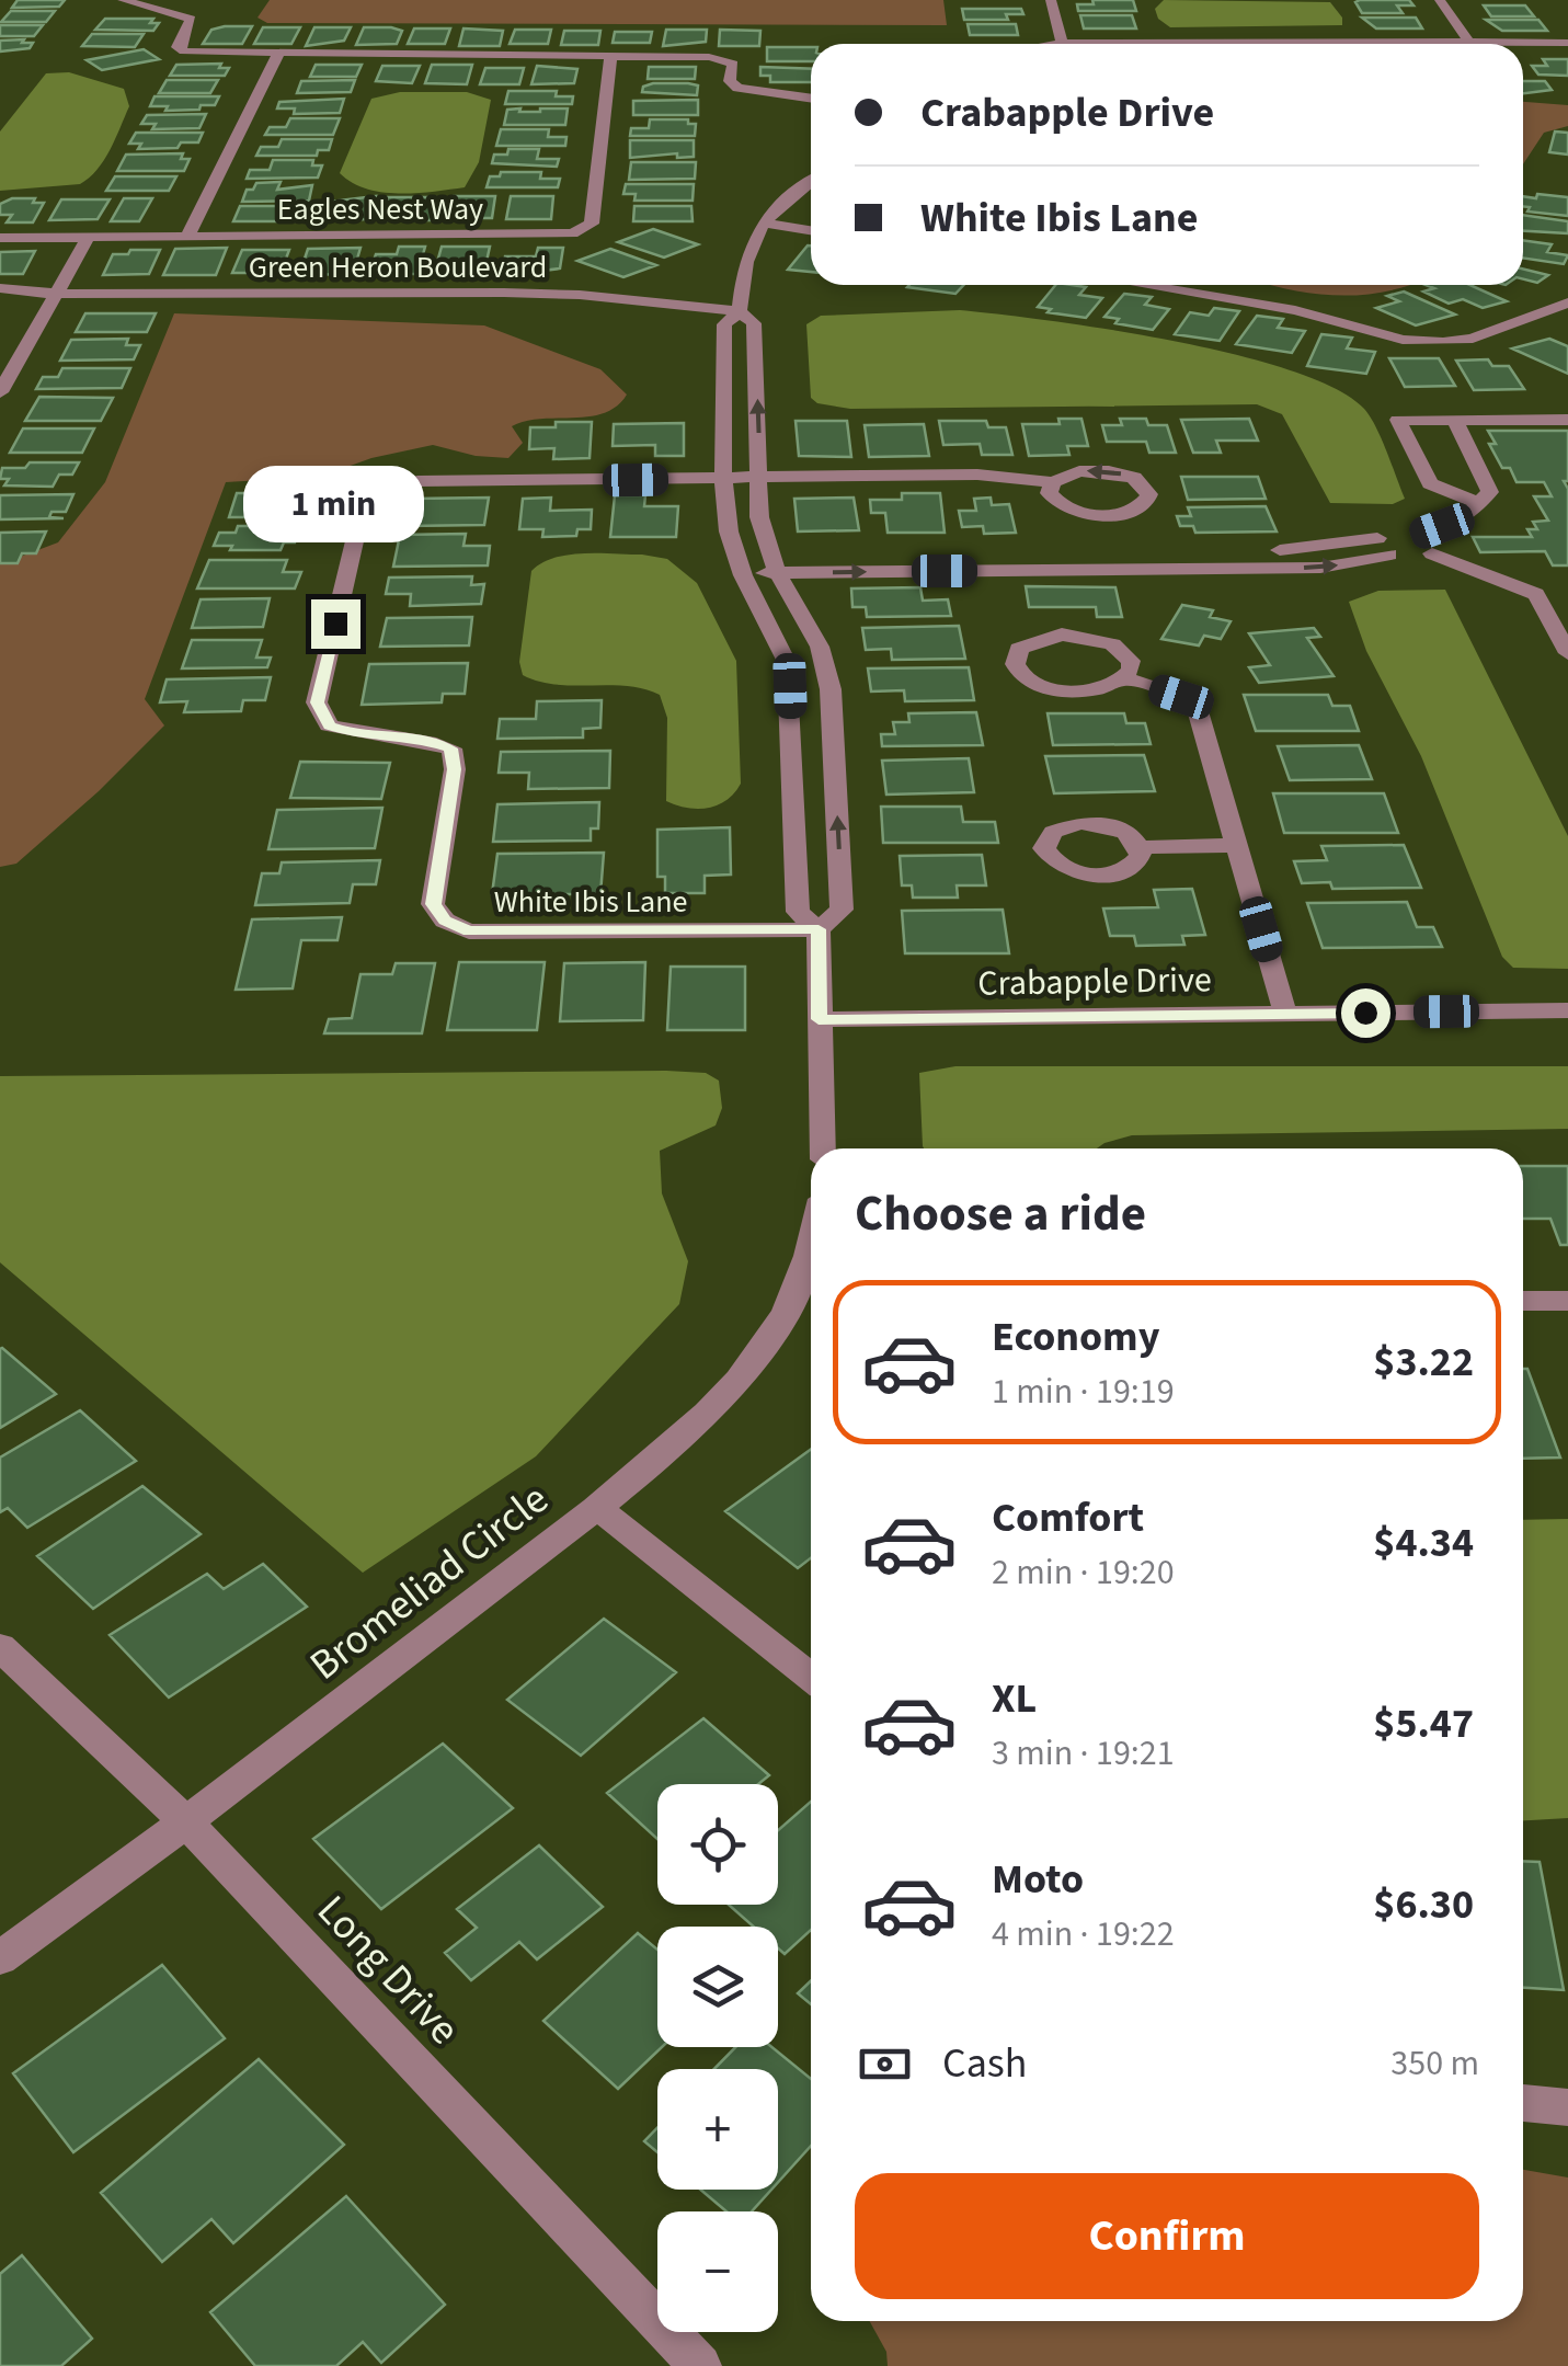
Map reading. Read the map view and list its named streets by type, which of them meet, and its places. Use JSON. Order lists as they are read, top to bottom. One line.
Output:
{"streets":{"street":["Eagles Nest Way","Green Heron Boulevard","White Ibis Lane","Crabapple Drive","Bromeliad Circle","Long Drive"]},"crossings":[["Bromeliad Circle","Long Drive"]],"page":{"banner":["Crabapple Drive","White Ibis Lane"],"bubble":"1 min","heading":"Choose a ride","list":[{"name":"Economy","note":"1 min · 19:19","value":"$3.22"},{"name":"Comfort","note":"2 min · 19:20","value":"$4.34"},{"name":"XL","note":"3 min · 19:21","value":"$5.47"},{"name":"Moto","note":"4 min · 19:22","value":"$6.30"}],"map_buttons":["+","−"],"pay":["Cash","350 m"],"buttons":"Confirm"}}
